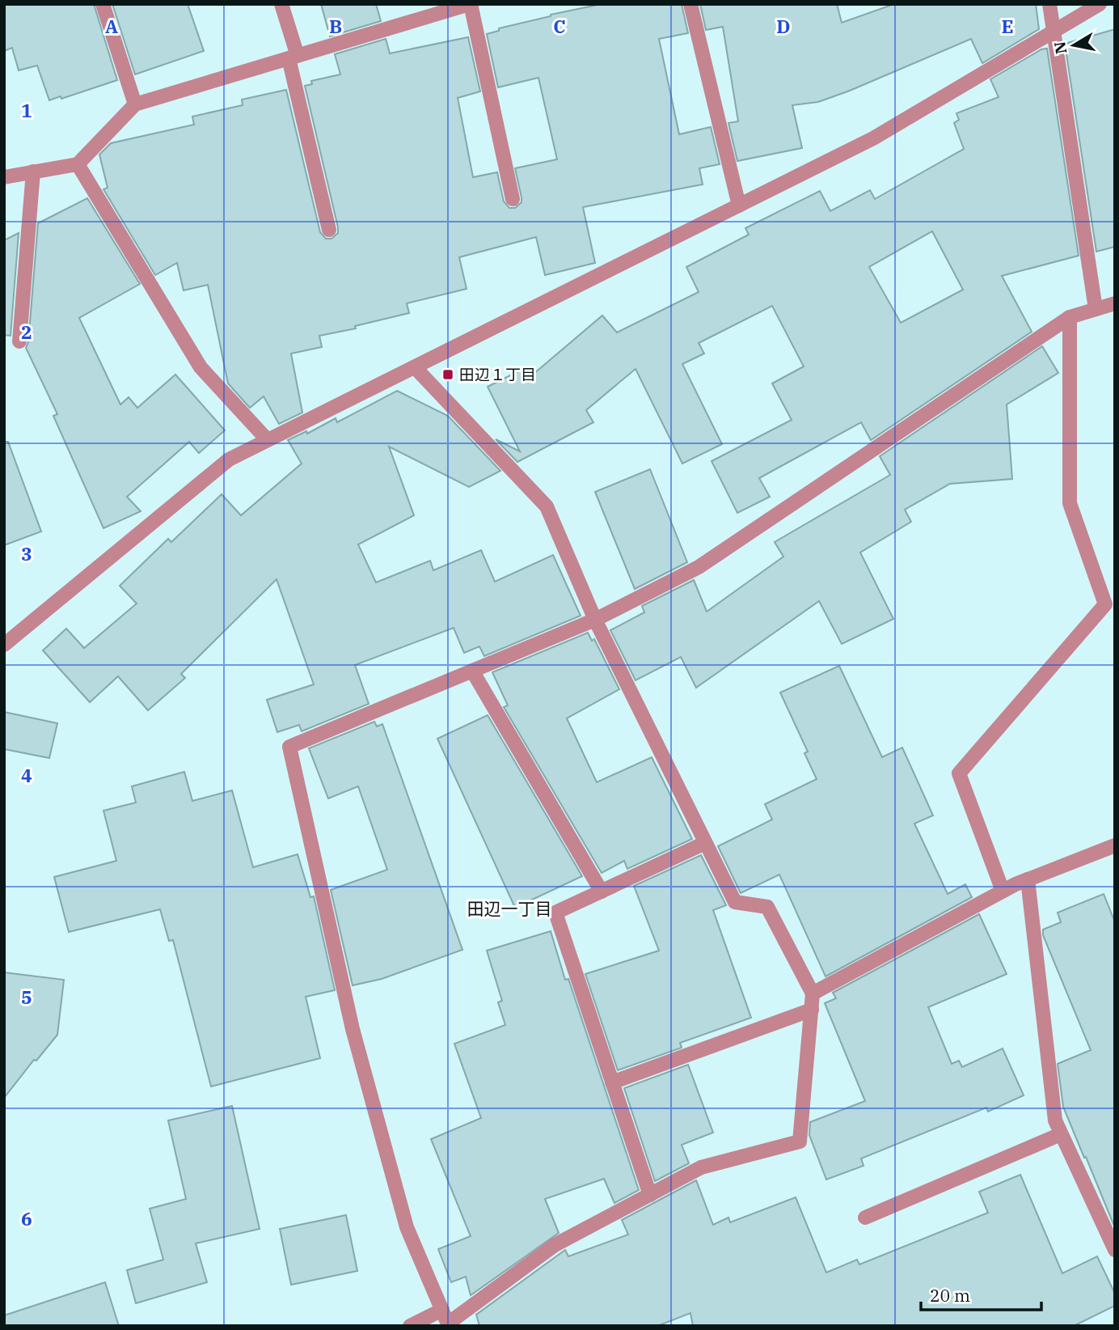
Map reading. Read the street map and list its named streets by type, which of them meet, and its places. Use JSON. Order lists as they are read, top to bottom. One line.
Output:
{"districts":["田辺一丁目"],"places":{"transit":["田辺１丁目"]},"scale_bar":"20 m","north":"left","grid":{"columns":["A","B","C","D","E"],"rows":["1","2","3","4","5","6"]}}
